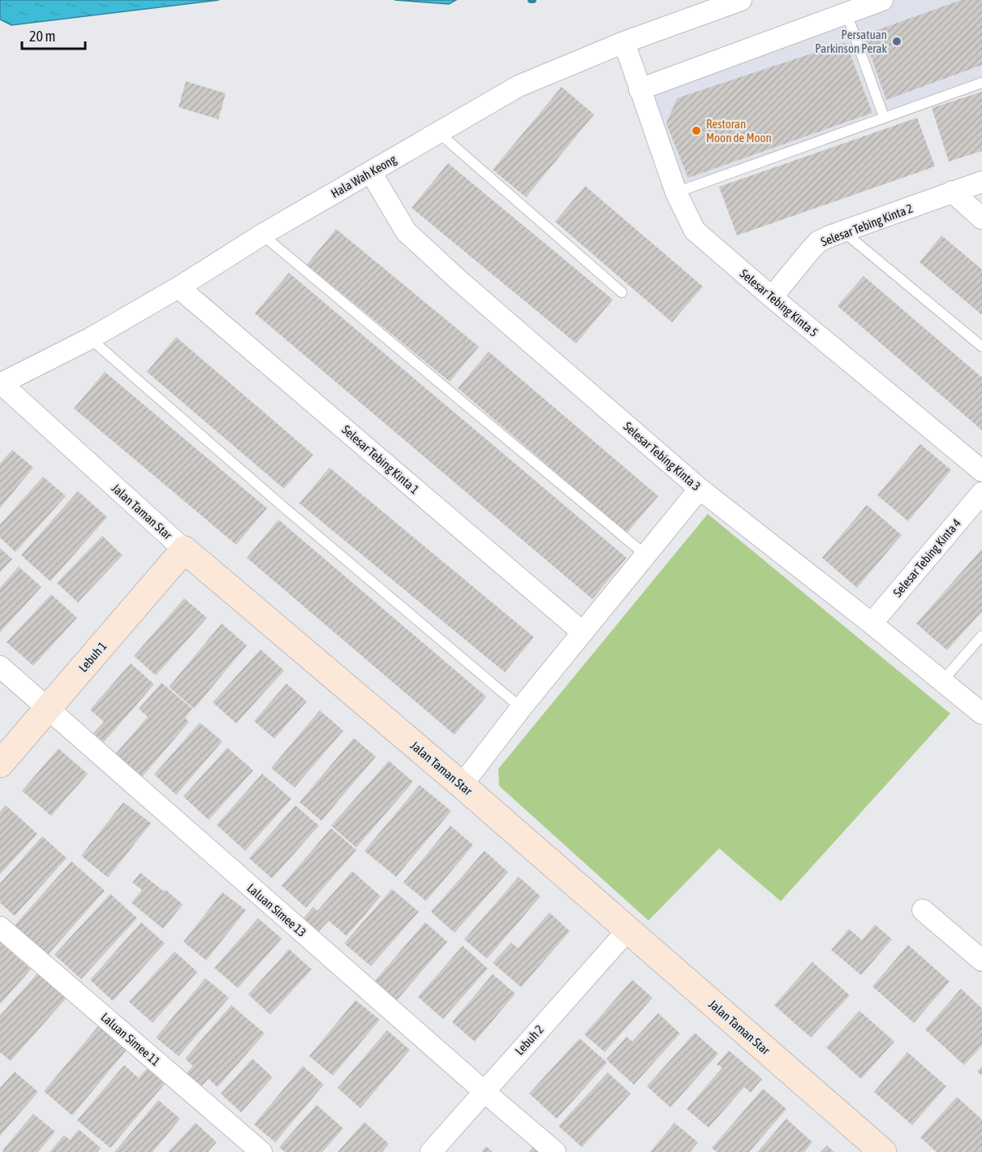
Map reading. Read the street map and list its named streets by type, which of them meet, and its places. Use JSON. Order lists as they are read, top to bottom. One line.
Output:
{"streets":{"street":["Hala Wah Keong","Selesar Tebing Kinta 2","Selesar Tebing Kinta 5","Selesar Tebing Kinta 3","Selesar Tebing Kinta 1","Jalan Taman Star","Selesar Tebing Kinta 4","Lebuh 1","Laluan Simee 13","Laluan Simee 11","Lebuh 2"]},"crossings":[["Hala Wah Keong","Selesar Tebing Kinta 5"],["Hala Wah Keong","Selesar Tebing Kinta 3"],["Hala Wah Keong","Selesar Tebing Kinta 1"],["Hala Wah Keong","Jalan Taman Star"],["Selesar Tebing Kinta 2","Selesar Tebing Kinta 5"],["Selesar Tebing Kinta 3","Selesar Tebing Kinta 4"],["Jalan Taman Star","Lebuh 1"],["Jalan Taman Star","Lebuh 2"],["Lebuh 1","Laluan Simee 13"],["Laluan Simee 13","Lebuh 2"]],"places":["Persatuan Parkinson Perak","Restoran Moon de Moon"],"scale_bar":"20 m"}
